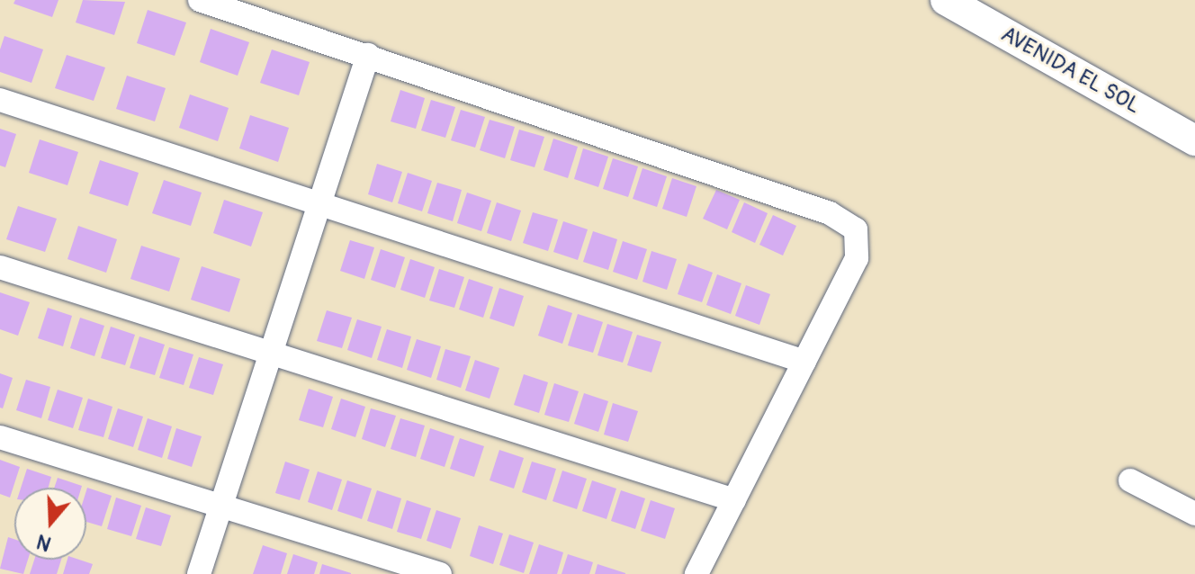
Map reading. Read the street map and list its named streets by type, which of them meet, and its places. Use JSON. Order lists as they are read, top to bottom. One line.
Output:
{"streets":{"street":["AVENIDA EL SOL"]},"north":"bottom"}
